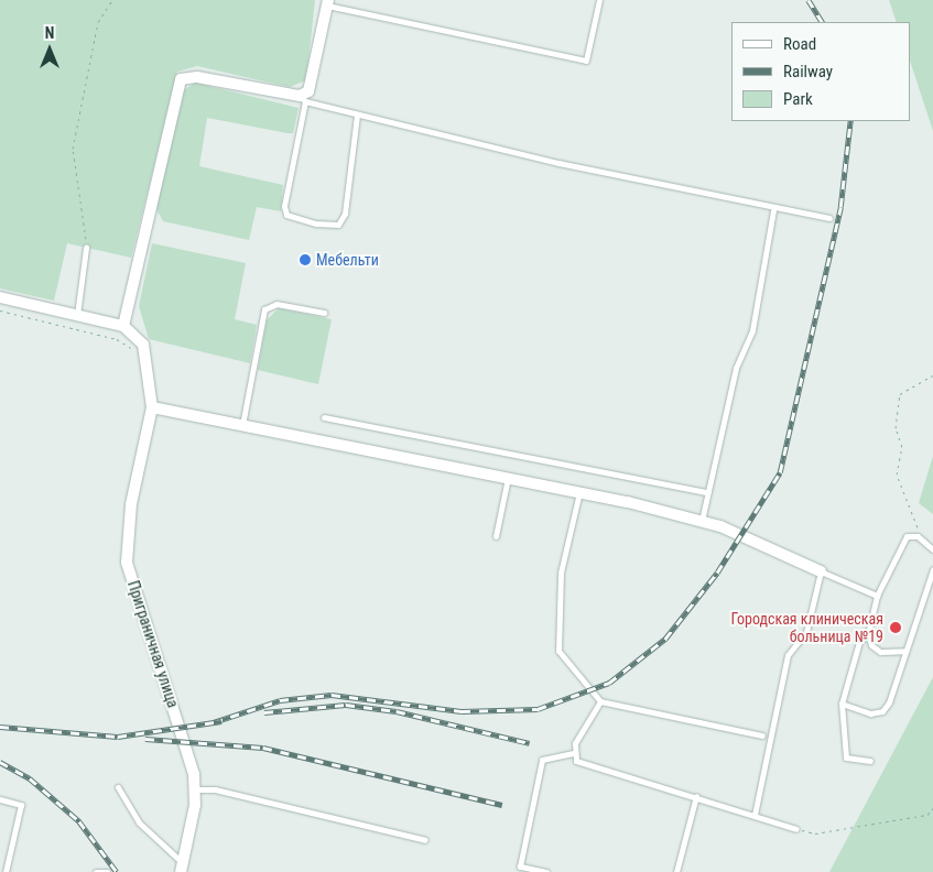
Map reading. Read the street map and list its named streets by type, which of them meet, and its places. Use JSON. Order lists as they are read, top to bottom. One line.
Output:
{"streets":{"street":["Приграничная улица"]},"places":["Мебельти","Городская клиническая больница №19"],"legend":["Road","Railway","Park"],"north":"top"}
